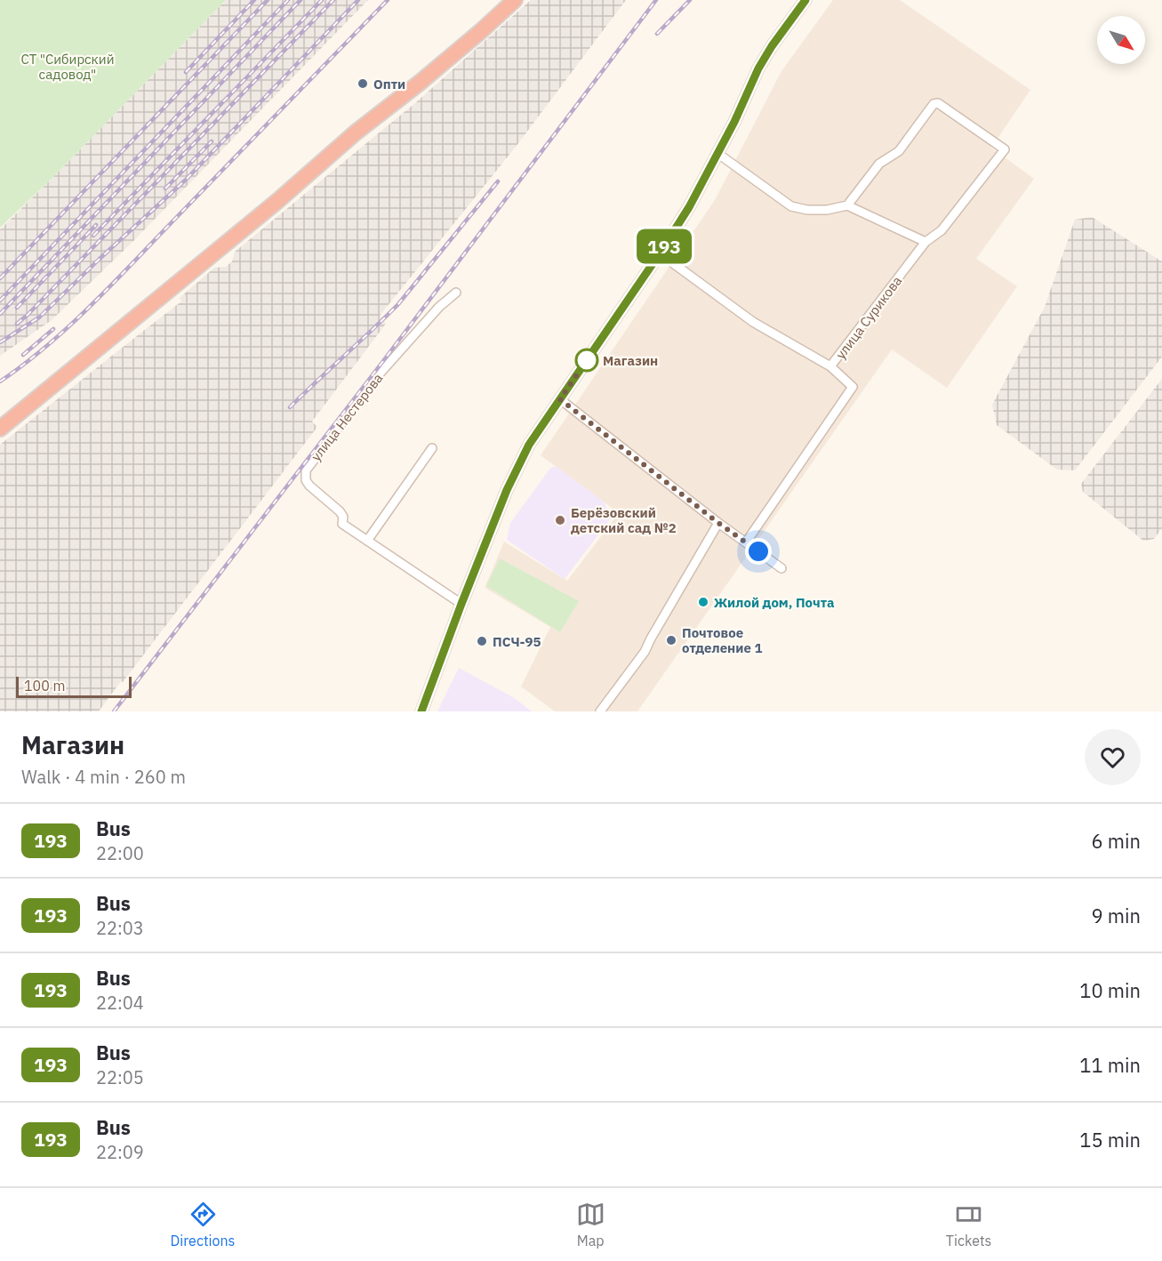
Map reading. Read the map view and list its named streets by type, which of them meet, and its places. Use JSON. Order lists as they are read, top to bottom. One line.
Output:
{"streets":{"street":["улица Сурикова","улица Нестерова"]},"parks":["СТ \"Сибирский садовод\""],"places":["Опти","Магазин","Берёзовский детский сад №2","Жилой дом, Почта","Почтовое отделение 1","ПСЧ-95"],"lines":["bus line 193"],"scale_bar":"100 m","north":"bottom right","page":{"on_map":"193","scale":"100 m","heading":["Магазин","Walk · 4 min · 260 m"],"list":[{"mark":"193","name":"Bus","note":"22:00","value":"6 min"},{"mark":"193","name":"Bus","note":"22:03","value":"9 min"},{"mark":"193","name":"Bus","note":"22:04","value":"10 min"},{"mark":"193","name":"Bus","note":"22:05","value":"11 min"},{"mark":"193","name":"Bus","note":"22:09","value":"15 min"}],"tabs":["Directions","Map","Tickets"]}}
